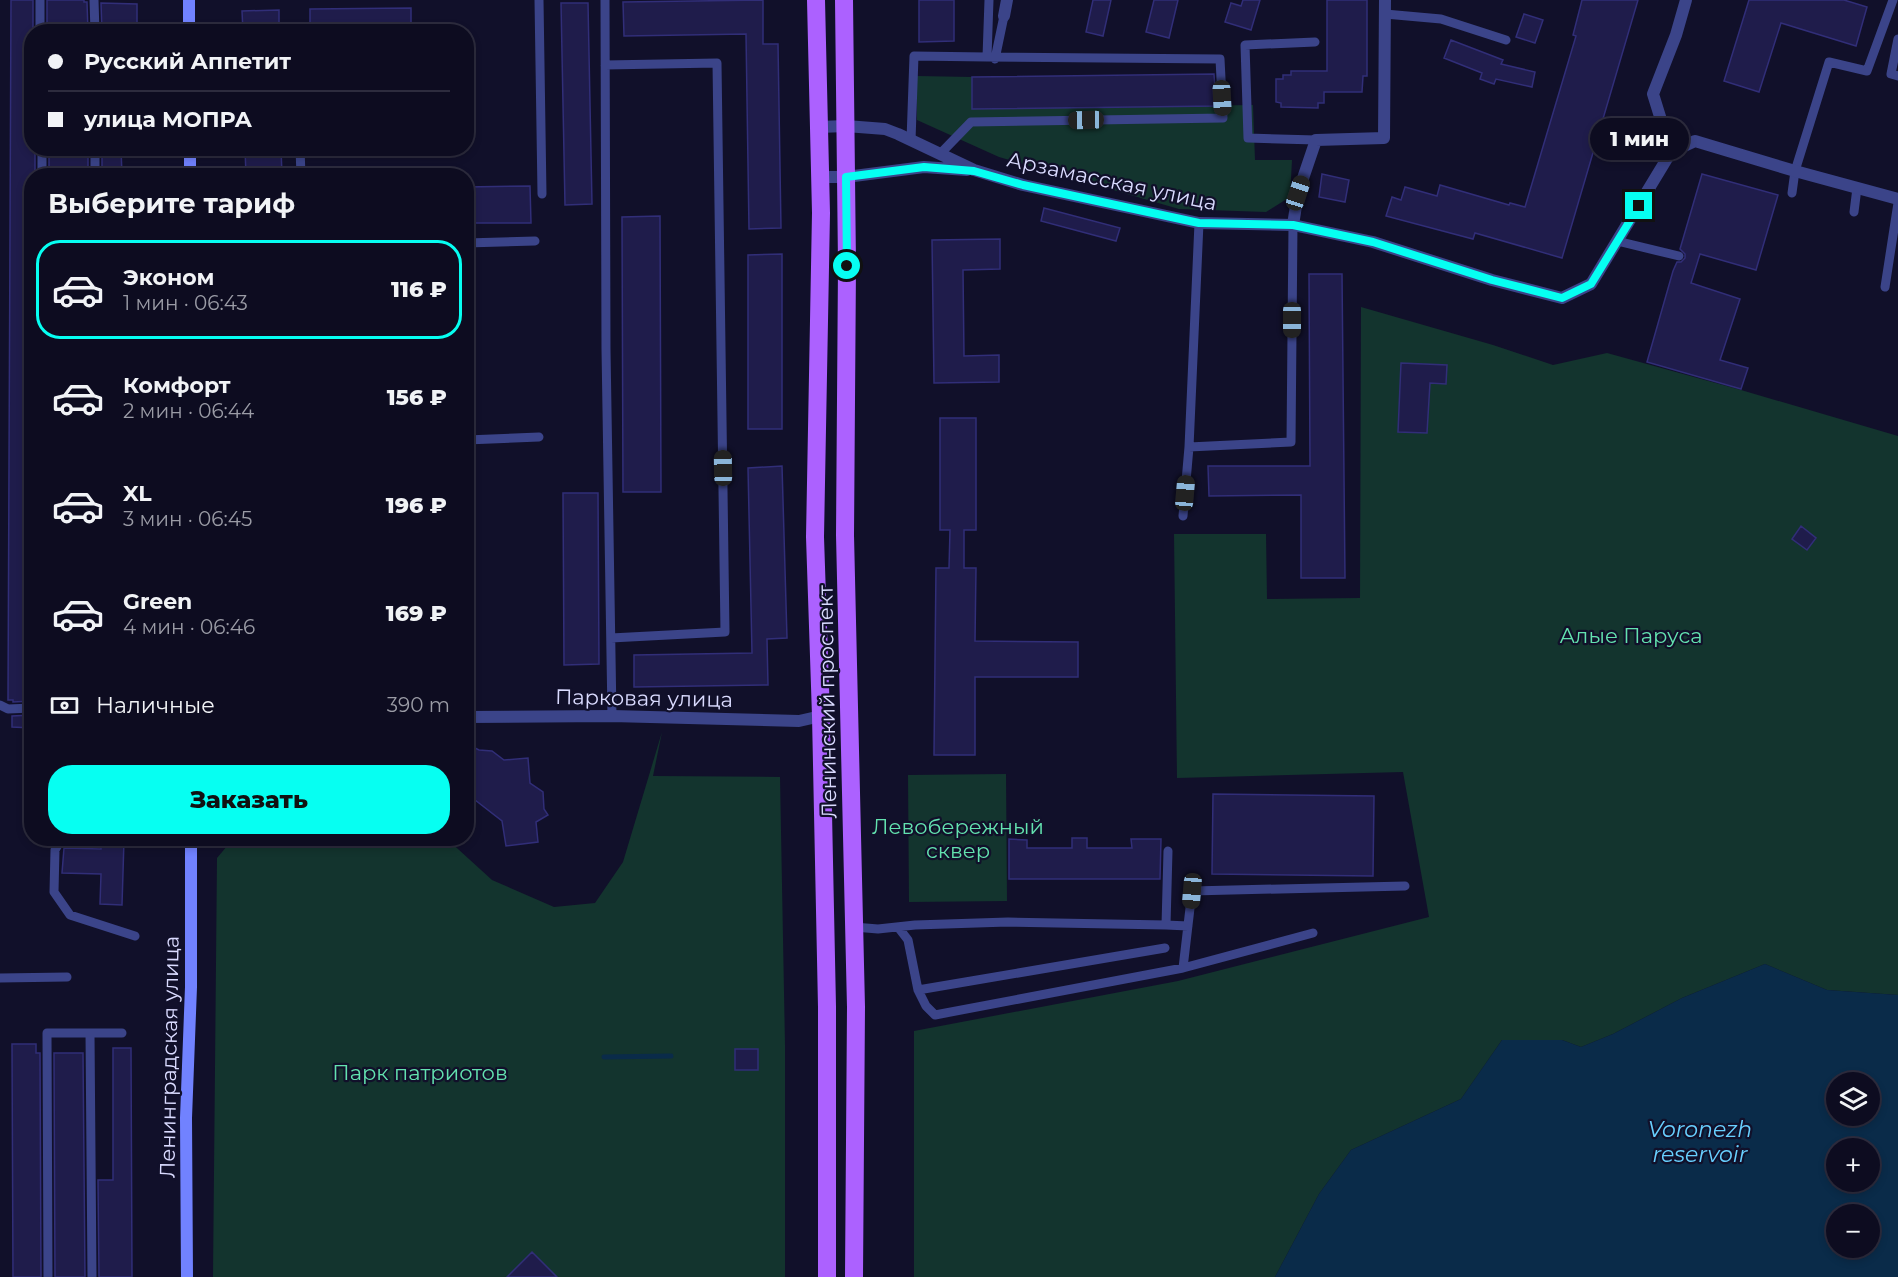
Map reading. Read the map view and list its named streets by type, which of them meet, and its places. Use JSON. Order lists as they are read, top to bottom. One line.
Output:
{"streets":{"main road":["Ленинский проспект","Ленинградская улица"],"street":["Арзамасская улица","Парковая улица"]},"crossings":[["Арзамасская улица","Ленинский проспект"],["Парковая улица","Ленинский проспект"]],"water":["Voronezh reservoir"],"parks":["Алые Паруса","Левобережный сквер","Парк патриотов"],"page":{"banner":["Русский Аппетит","улица МОПРА"],"bubble":"1 мин","heading":"Выберите тариф","list":[{"name":"Эконом","note":"1 мин · 06:43","value":"116 ₽"},{"name":"Комфорт","note":"2 мин · 06:44","value":"156 ₽"},{"name":"XL","note":"3 мин · 06:45","value":"196 ₽"},{"name":"Green","note":"4 мин · 06:46","value":"169 ₽"}],"pay":["Наличные","390 m"],"buttons":"Заказать","map_buttons":["+","−"]}}
